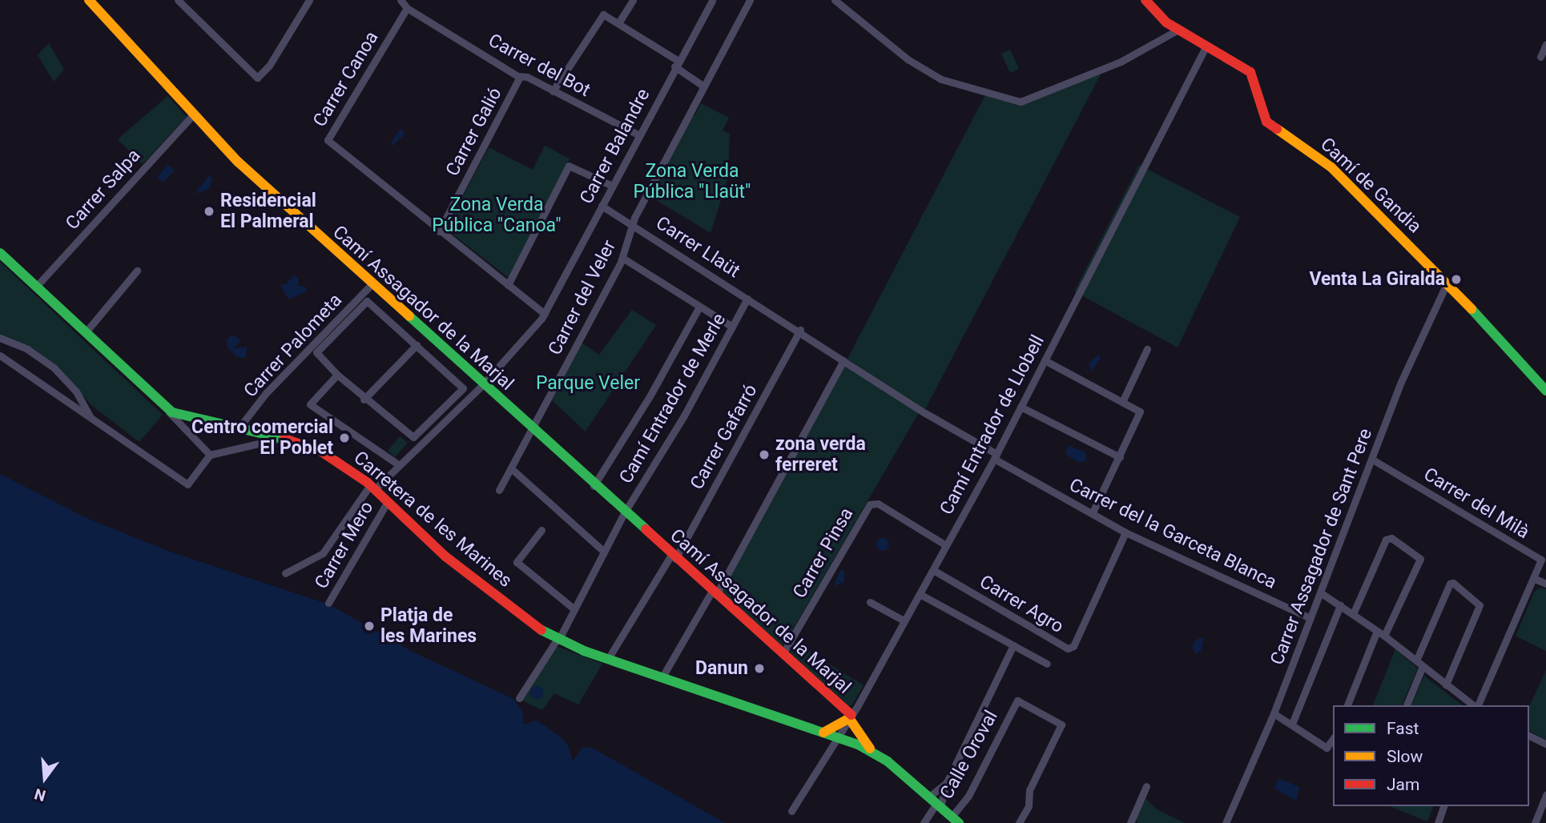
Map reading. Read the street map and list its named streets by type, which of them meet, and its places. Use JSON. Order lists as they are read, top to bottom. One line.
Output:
{"streets":{"main road":["Camí de Gandia","Camí Assagador de la Marjal","Carretera de les Marines"],"street":["Carrer del Bot","Carrer Canoa","Carrer Galió","Carrer Balandre","Carrer Salpa","Carrer Llaüt","Carrer del Veler","Carrer Palometa","Camí Entrador de Merle","Camí Entrador de Llobell","Carrer Gafarró","Carrer del Milà","Carrer del la Garceta Blanca","Carrer Mero","Carrer Assagador de Sant Pere","Carrer Pinsa","Carrer Agro","Calle Oroval"]},"crossings":[["Carrer del Bot","Carrer Canoa"],["Carrer del Bot","Carrer Galió"],["Carrer del Bot","Carrer Balandre"],["Carrer Canoa","Carrer Galió"],["Carrer Canoa","Carrer Balandre"],["Carrer Balandre","Carrer Llaüt"],["Carrer Balandre","Camí Assagador de la Marjal"],["Carrer Balandre","Carretera de les Marines"],["Camí de Gandia","Camí Entrador de Llobell"],["Camí de Gandia","Carrer Assagador de Sant Pere"],["Carrer Salpa","Camí Assagador de la Marjal"],["Carrer Salpa","Carretera de les Marines"],["Carrer Llaüt","Carrer del Veler"],["Carrer Llaüt","Camí Entrador de Merle"],["Carrer Llaüt","Carrer Gafarró"],["Carrer Llaüt","Carrer del la Garceta Blanca"],["Carrer del Veler","Camí Assagador de la Marjal"],["Camí Assagador de la Marjal","Carrer Palometa"],["Camí Assagador de la Marjal","Camí Entrador de Merle"],["Camí Assagador de la Marjal","Camí Entrador de Llobell"],["Camí Assagador de la Marjal","Carrer Gafarró"],["Camí Assagador de la Marjal","Carretera de les Marines"],["Camí Assagador de la Marjal","Carrer Pinsa"],["Carrer Palometa","Carretera de les Marines"],["Camí Entrador de Merle","Carretera de les Marines"],["Camí Entrador de Llobell","Carretera de les Marines"],["Camí Entrador de Llobell","Carrer del la Garceta Blanca"],["Camí Entrador de Llobell","Carrer Pinsa"],["Camí Entrador de Llobell","Carrer Agro"],["Carrer Gafarró","Carretera de les Marines"],["Carrer del Milà","Carrer Assagador de Sant Pere"],["Carretera de les Marines","Carrer Mero"],["Carretera de les Marines","Calle Oroval"],["Carrer del la Garceta Blanca","Carrer Assagador de Sant Pere"],["Carrer del la Garceta Blanca","Carrer Agro"]],"parks":["Zona Verda Pública \"Llaüt\"","Zona Verda Pública \"Canoa\"","Parque Veler"],"places":["Residencial El Palmeral","Venta La Giralda","Centro comercial El Poblet","zona verda ferreret","Platja de les Marines","Danun"],"legend":["Fast","Slow","Jam"],"north":"bottom"}
